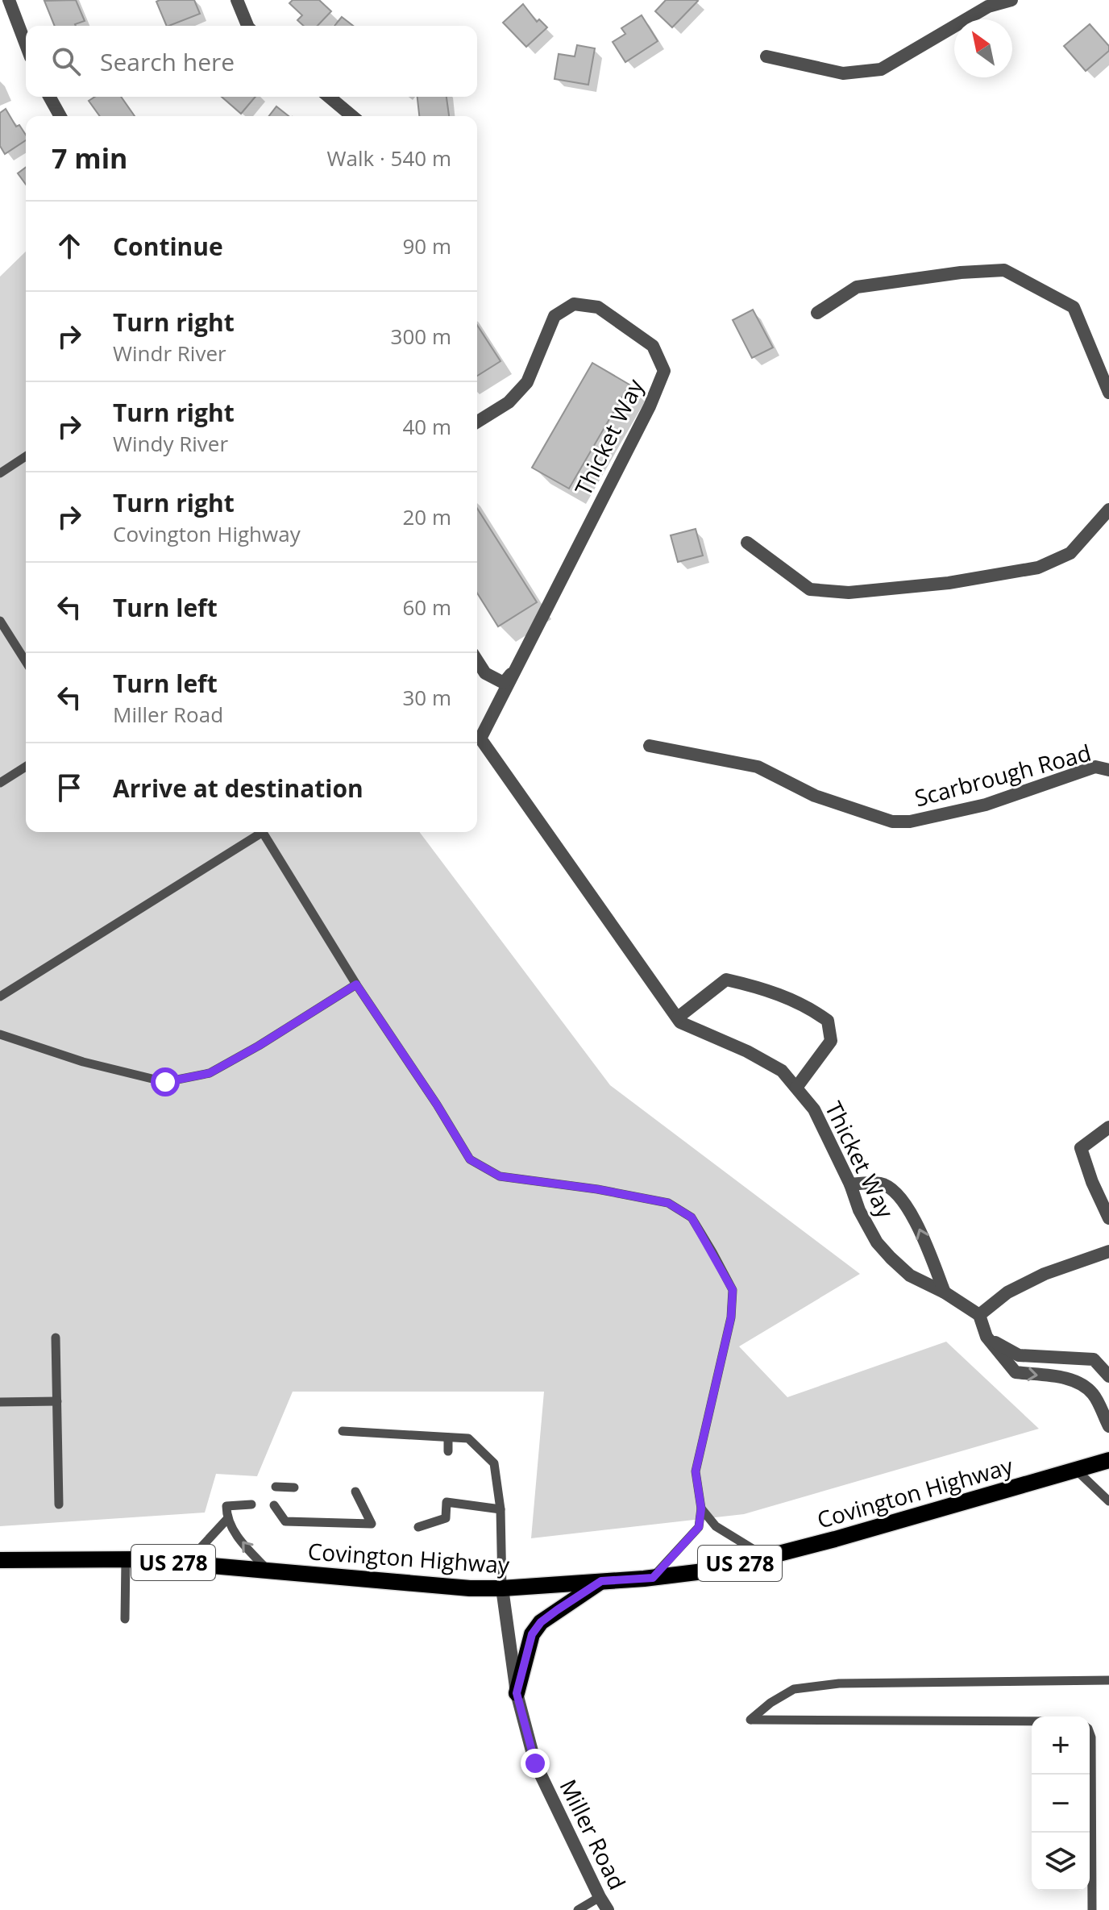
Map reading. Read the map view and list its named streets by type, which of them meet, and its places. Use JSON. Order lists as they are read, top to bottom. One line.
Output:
{"streets":{"main road":["Covington Highway","US 278"],"street":["Thicket Way","Scarbrough Road","Miller Road"]},"crossings":[["Covington Highway","Miller Road"]],"north":"top left","page":{"search":"Search here","heading":["7 min","Walk · 540 m"],"list":[["Continue","90 m"],["Turn right","Windr River","300 m"],["Turn right","Windy River","40 m"],["Turn right","Covington Highway","20 m"],["Turn left","60 m"],["Turn left","Miller Road","30 m"],"Arrive at destination"],"map_buttons":["+","−"]}}
